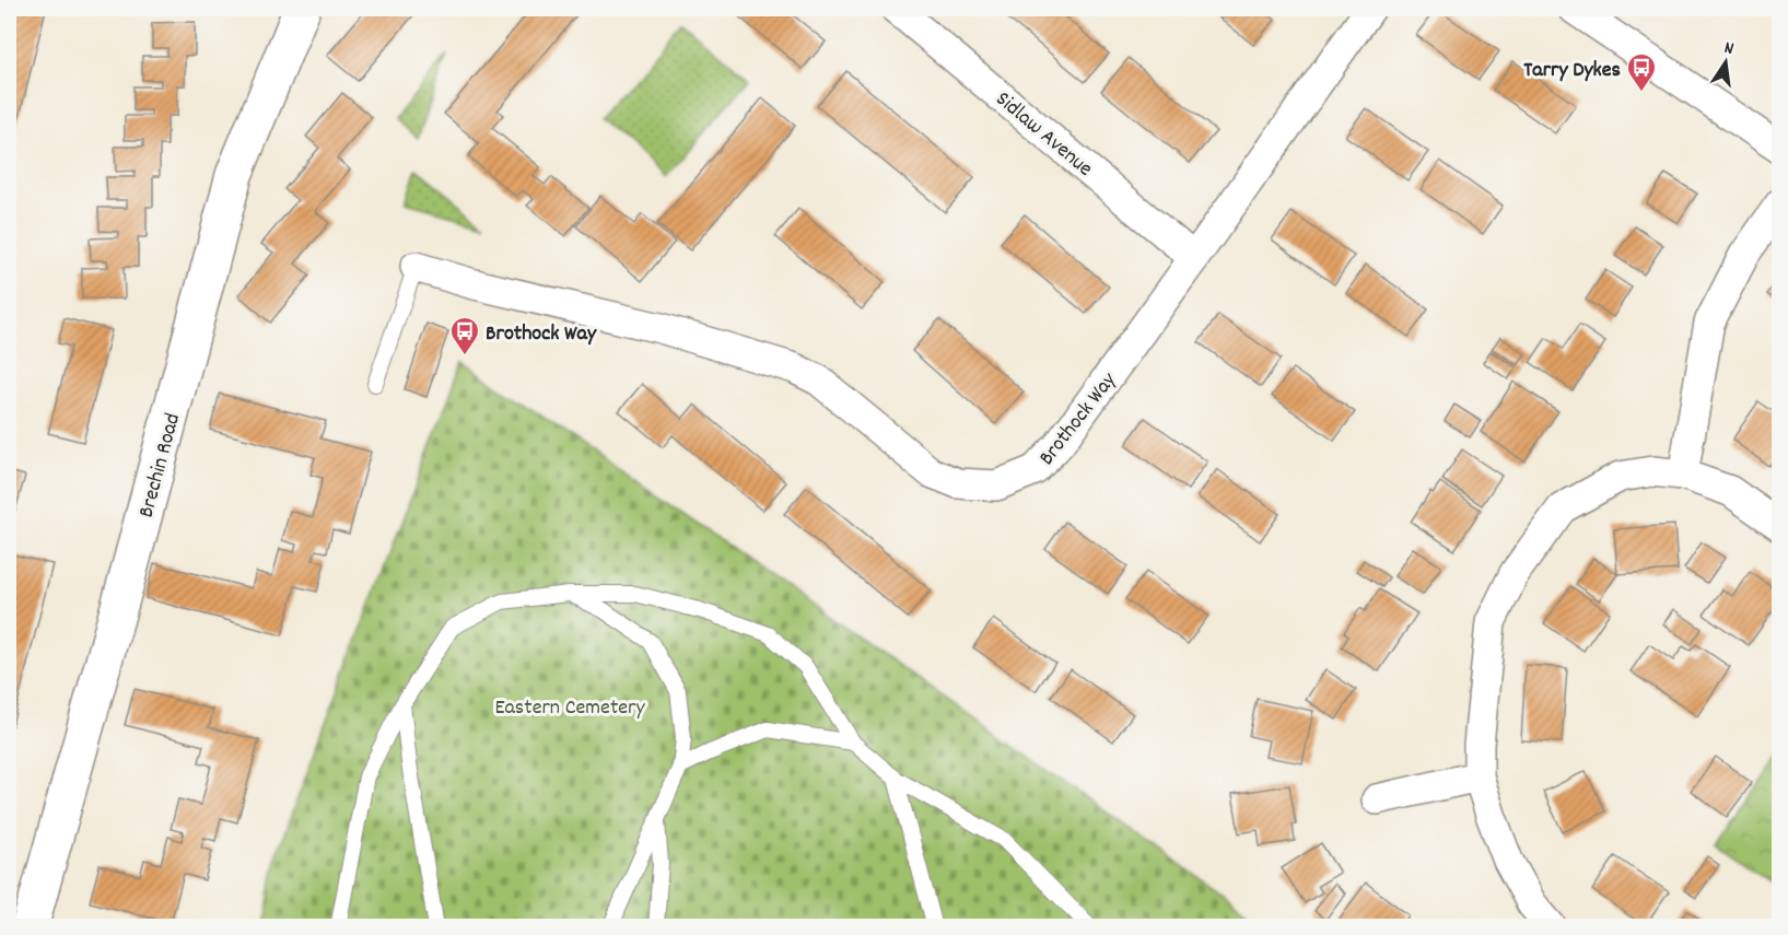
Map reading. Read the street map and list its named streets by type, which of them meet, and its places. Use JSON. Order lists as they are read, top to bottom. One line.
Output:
{"streets":{"street":["Sidlaw Avenue","Brothock Way","Brechin Road"]},"crossings":[["Sidlaw Avenue","Brothock Way"]],"parks":["Eastern Cemetery"],"places":{"bus stop":["Tarry Dykes","Brothock Way"]},"north":"top"}
